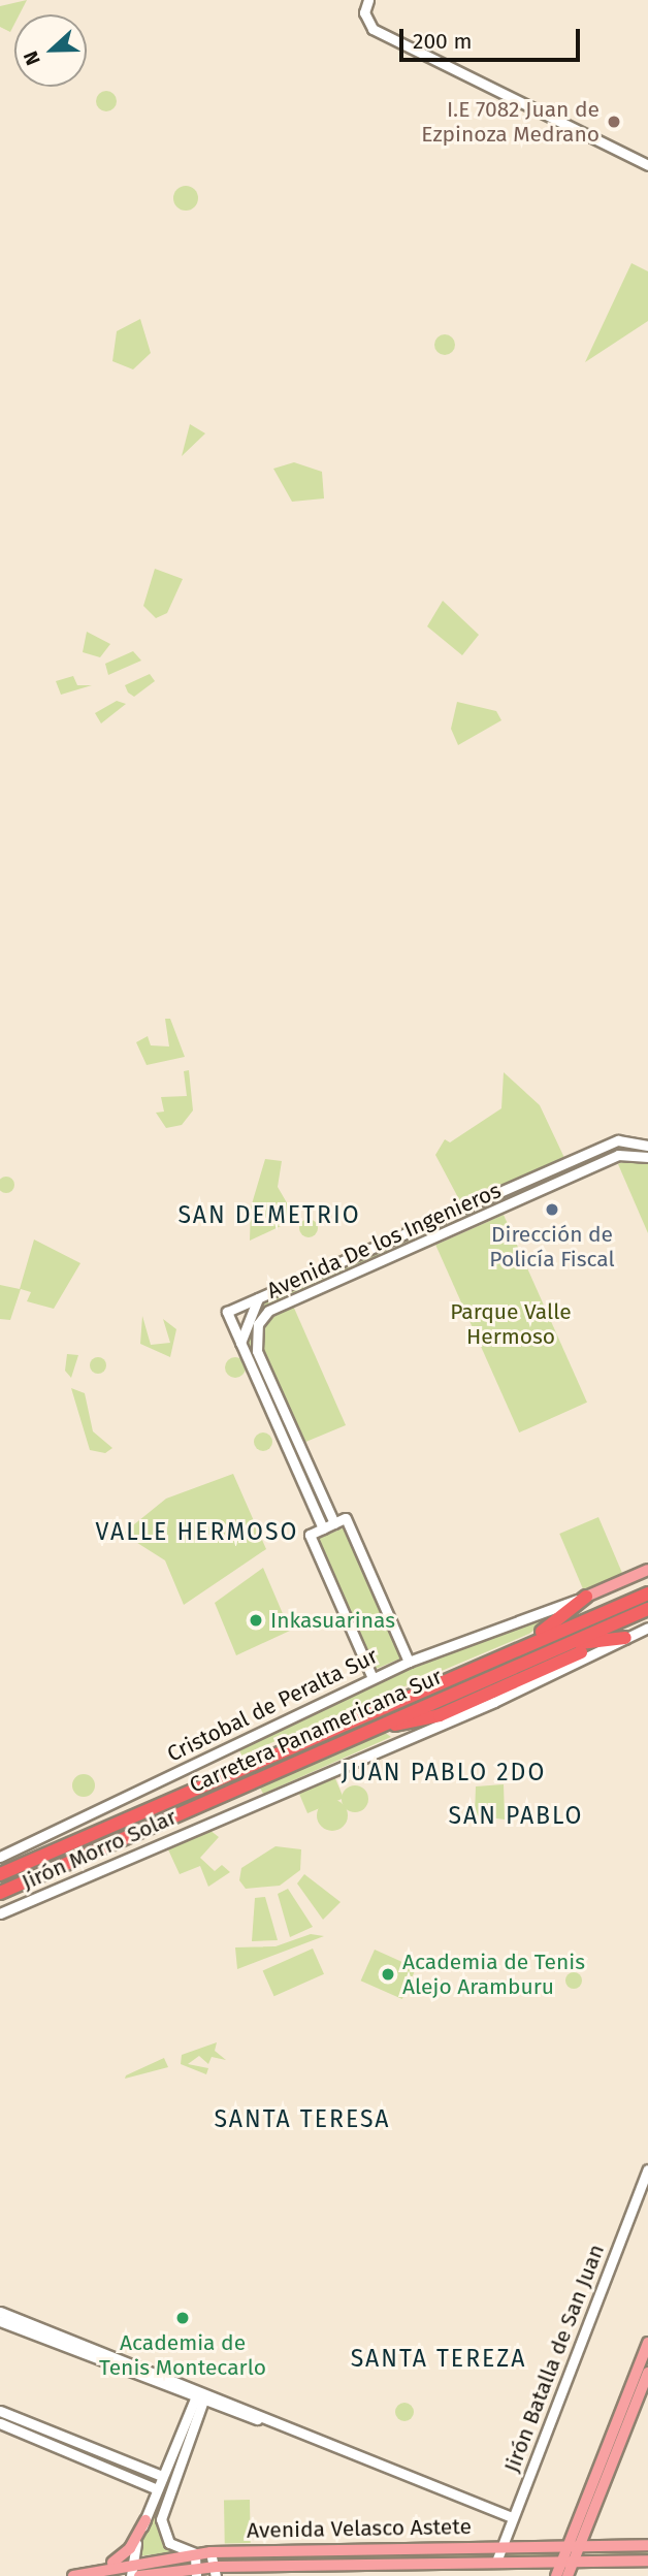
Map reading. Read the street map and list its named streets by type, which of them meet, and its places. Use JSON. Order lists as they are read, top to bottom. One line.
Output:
{"streets":{"highway":["Carretera Panamericana Sur"],"main road":["Cristobal de Peralta Sur","Avenida Velasco Astete"],"street":["Avenida De los Ingenieros","Jirón Morro Solar","Jirón Batalla de San Juan"]},"crossings":[["Jirón Batalla de San Juan","Avenida Velasco Astete"]],"districts":["SAN DEMETRIO","VALLE HERMOSO","JUAN PABLO 2DO","SAN PABLO","SANTA TERESA","SANTA TEREZA"],"parks":["Parque Valle Hermoso"],"places":["I.E 7082 Juan de Ezpinoza Medrano","Dirección de Policía Fiscal","Inkasuarinas","Academia de Tenis Alejo Aramburu","Academia de Tenis Montecarlo"],"scale_bar":"200 m","north":"left"}
